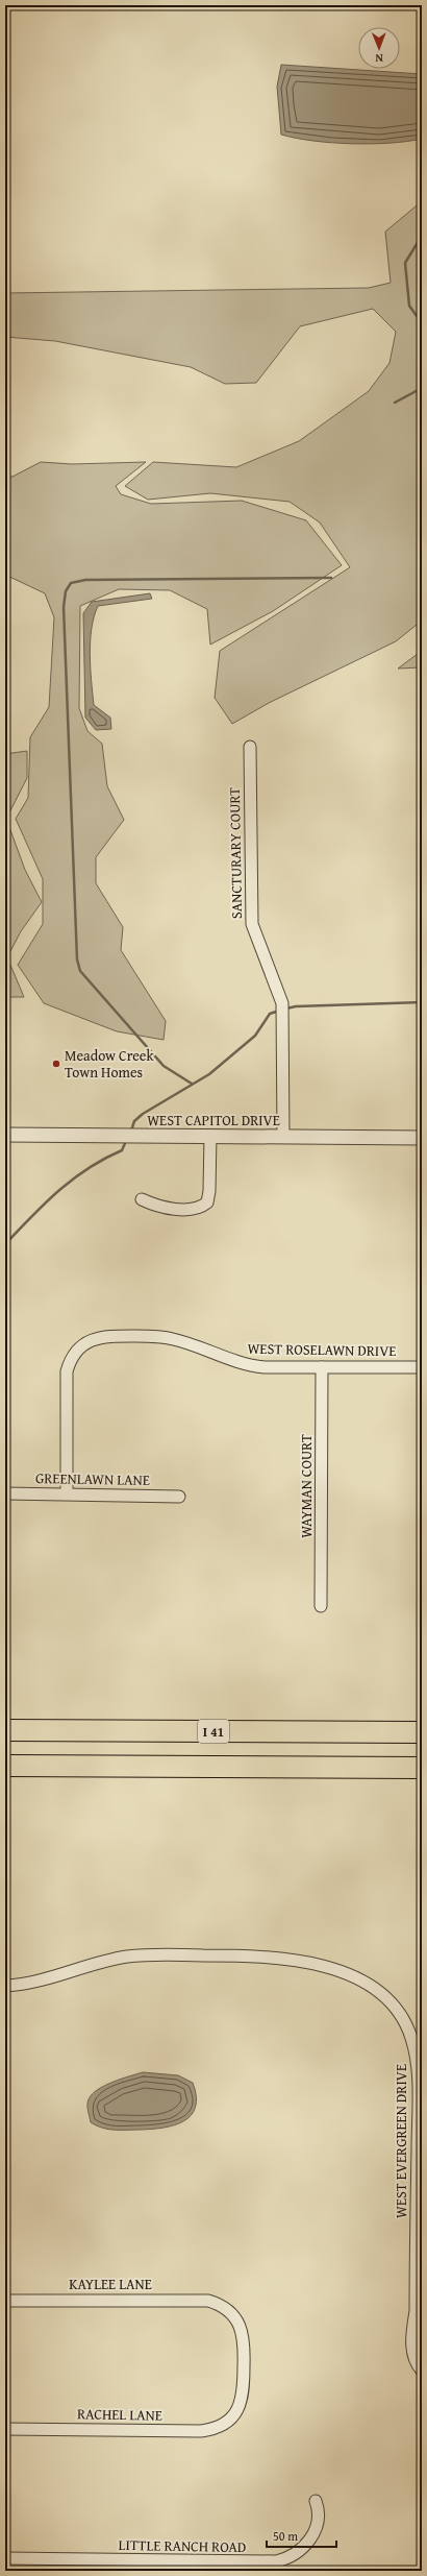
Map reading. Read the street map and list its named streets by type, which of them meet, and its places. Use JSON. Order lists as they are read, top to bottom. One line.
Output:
{"streets":{"highway":["I 41"],"street":["SANCTURARY COURT","WEST CAPITOL DRIVE","WEST ROSELAWN DRIVE","GREENLAWN LANE","WAYMAN COURT","WEST EVERGREEN DRIVE","KAYLEE LANE","RACHEL LANE","LITTLE RANCH ROAD"]},"crossings":[["SANCTURARY COURT","WEST CAPITOL DRIVE"],["WEST ROSELAWN DRIVE","GREENLAWN LANE"],["WEST ROSELAWN DRIVE","WAYMAN COURT"],["KAYLEE LANE","RACHEL LANE"]],"places":["Meadow Creek Town Homes"],"scale_bar":"50 m","north":"bottom"}
